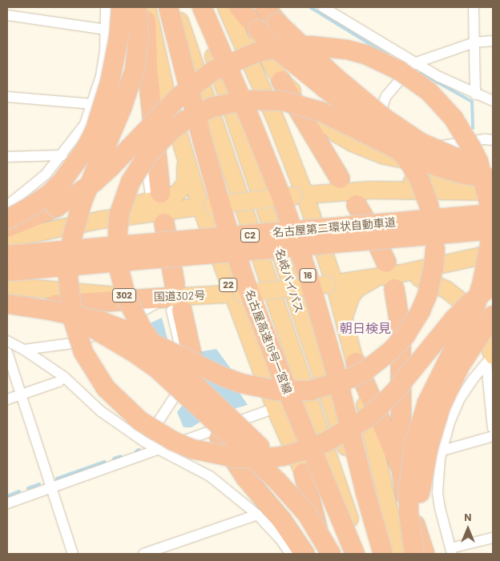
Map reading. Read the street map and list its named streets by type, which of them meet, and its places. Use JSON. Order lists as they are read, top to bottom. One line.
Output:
{"streets":{"highway":["名古屋第二環状自動車道","C2","16","名岐バイパス","22","302","国道302号","名古屋高速16号一宮線"]},"crossings":[["16","名岐バイパス"],["22","国道302号"]],"districts":["朝日検見"],"north":"top"}
